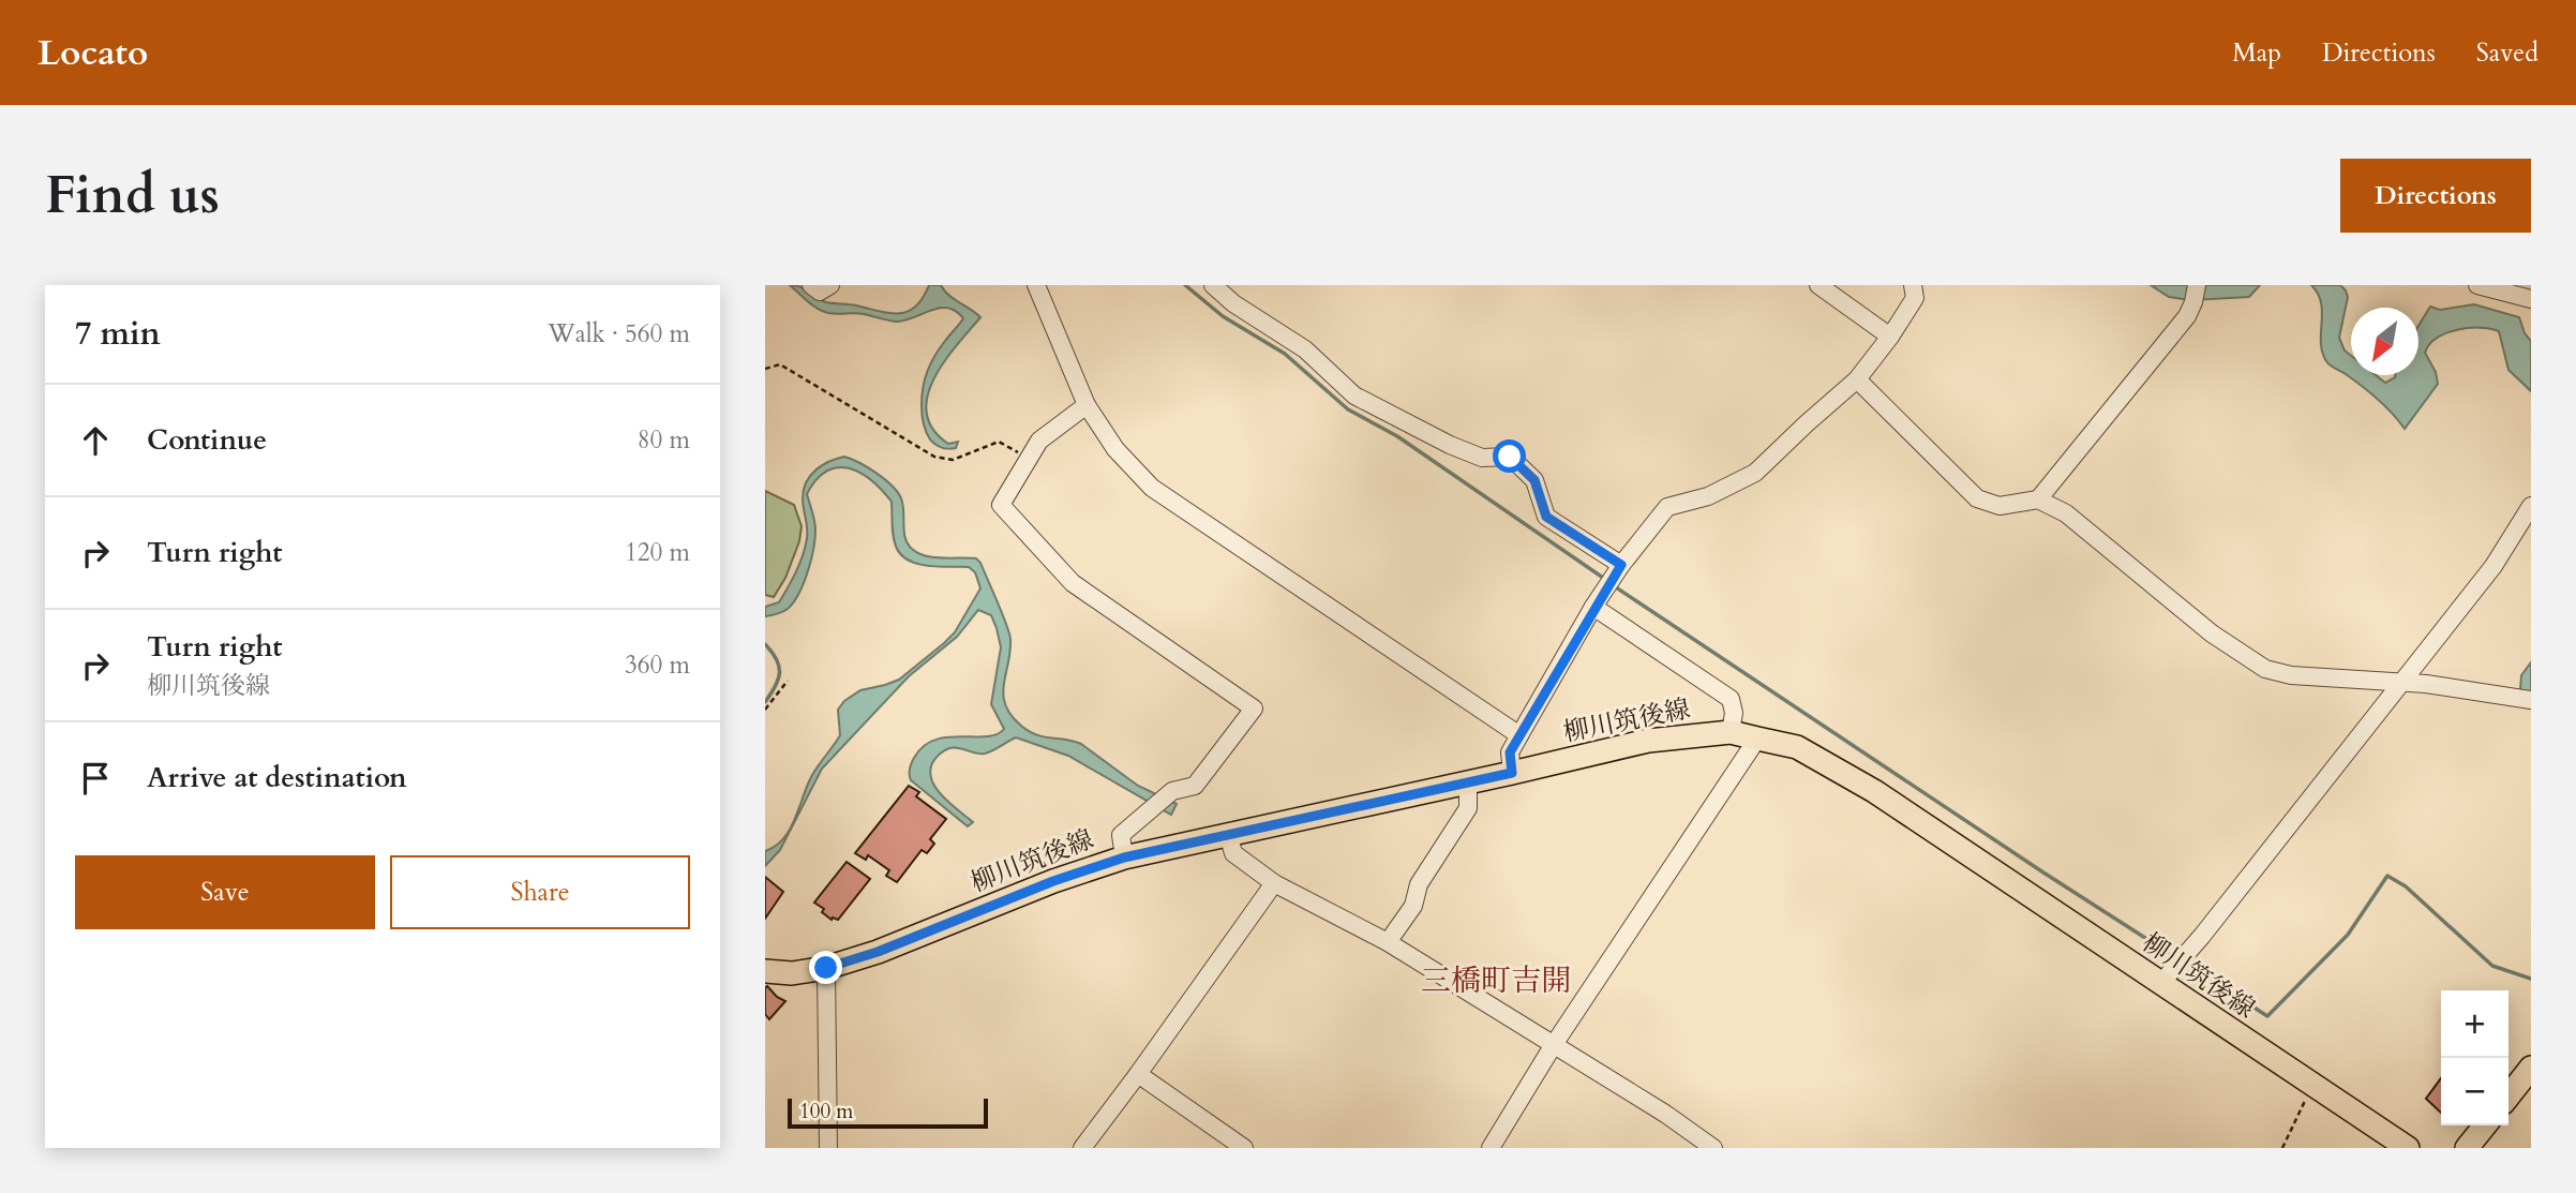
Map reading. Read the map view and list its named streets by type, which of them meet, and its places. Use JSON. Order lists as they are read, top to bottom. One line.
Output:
{"streets":{"main road":["柳川筑後線"]},"districts":["三橋町吉開"],"scale_bar":"100 m","north":"bottom left","page":{"header":"Locato","nav":["Map","Directions","Saved"],"buttons":["Directions",["Save","Share"]],"title":"Find us","heading":["7 min","Walk · 560 m"],"list":[["Continue","80 m"],["Turn right","120 m"],["Turn right","柳川筑後線","360 m"],"Arrive at destination"],"map_buttons":["+","−"],"scale":"100 m"}}
